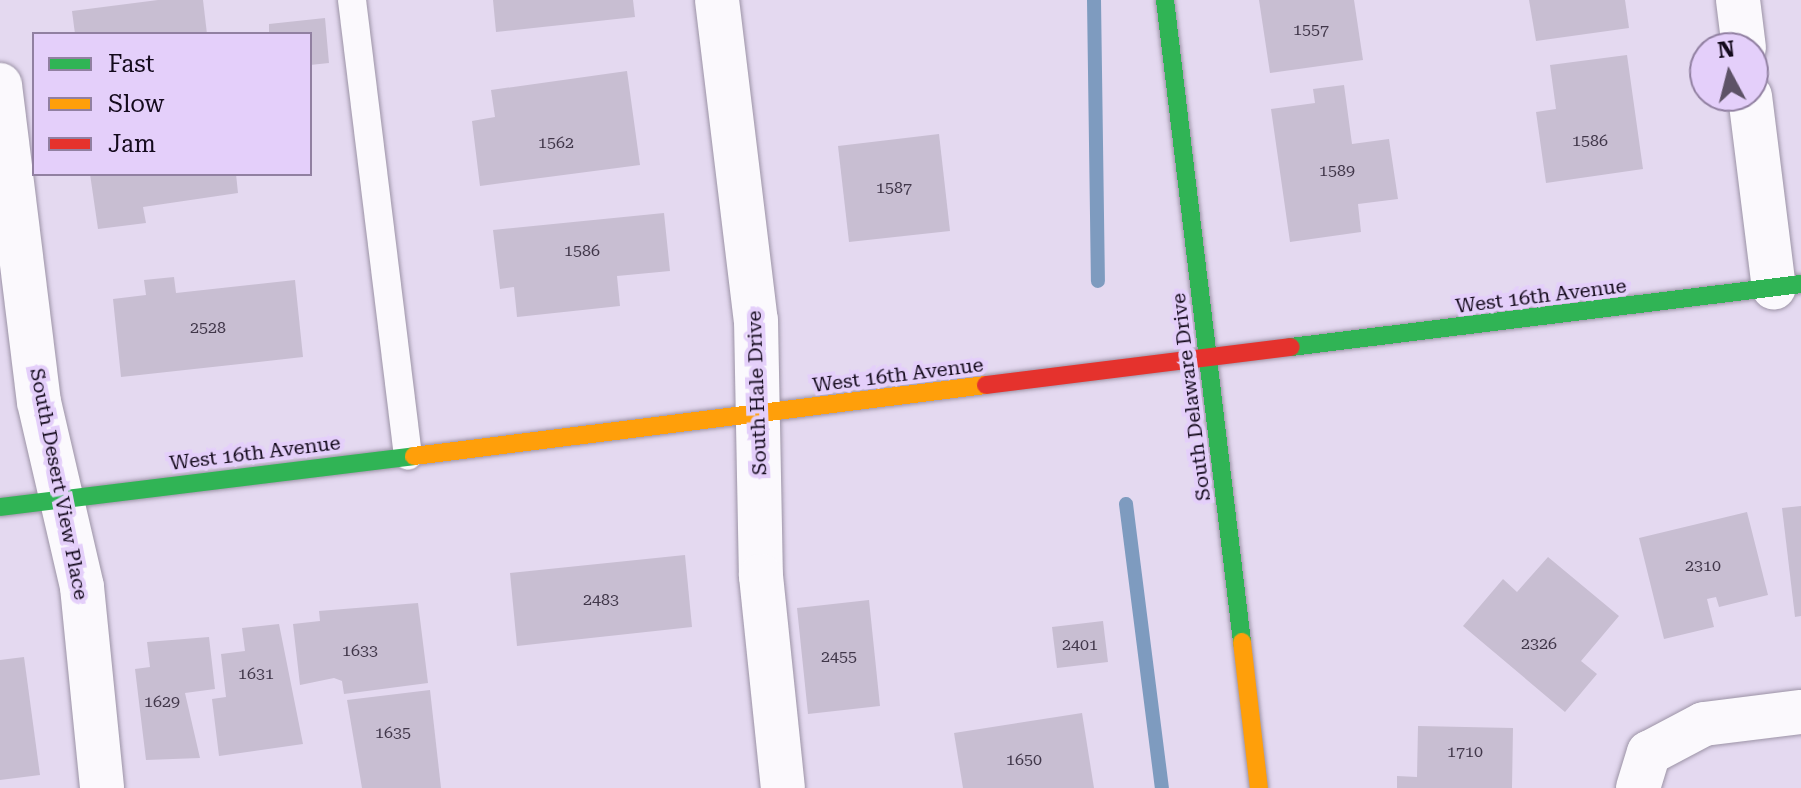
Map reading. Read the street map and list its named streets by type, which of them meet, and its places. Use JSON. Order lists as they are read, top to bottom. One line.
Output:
{"streets":{"street":["West 16th Avenue","South Hale Drive","South Delaware Drive","South Desert View Place"]},"crossings":[["West 16th Avenue","South Hale Drive"],["West 16th Avenue","South Delaware Drive"],["West 16th Avenue","South Desert View Place"]],"house_numbers":["1557","1586","1562","1589","1587","1586","2528","2310","2483","2326","2401","1633","2455","1631","1629","1635","1710","1650"],"legend":["Fast","Slow","Jam"],"north":"top"}
